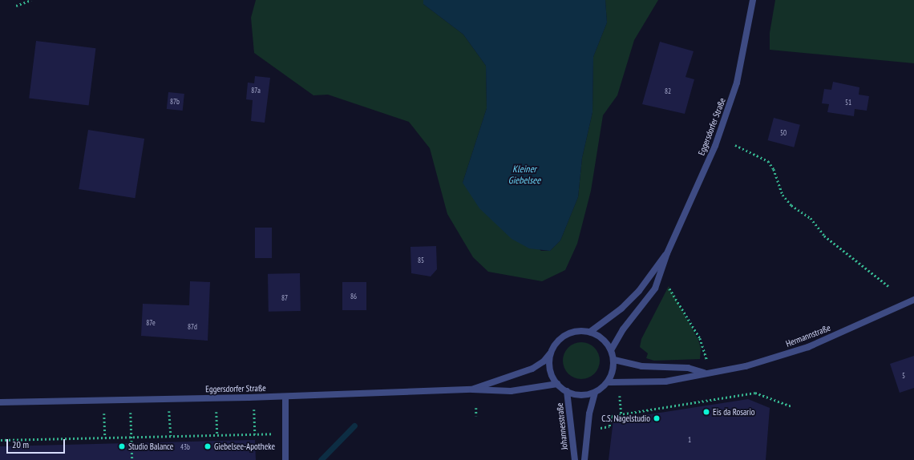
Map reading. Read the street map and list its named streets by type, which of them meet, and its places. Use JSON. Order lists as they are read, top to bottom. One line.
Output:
{"streets":{"street":["Eggersdorfer Straße","Hermannstraße","Johannesstraße"]},"crossings":[["Eggersdorfer Straße","Hermannstraße"],["Eggersdorfer Straße","Johannesstraße"],["Hermannstraße","Johannesstraße"]],"water":["Kleiner Giebelsee"],"places":["Eis da Rosario","C.S. Nagelstudio","Studio Balance","Giebelsee-Apotheke"],"house_numbers":["87a","82","87b","51","50","85","86","87","87e","87d","5","1","43b"],"scale_bar":"20 m"}
